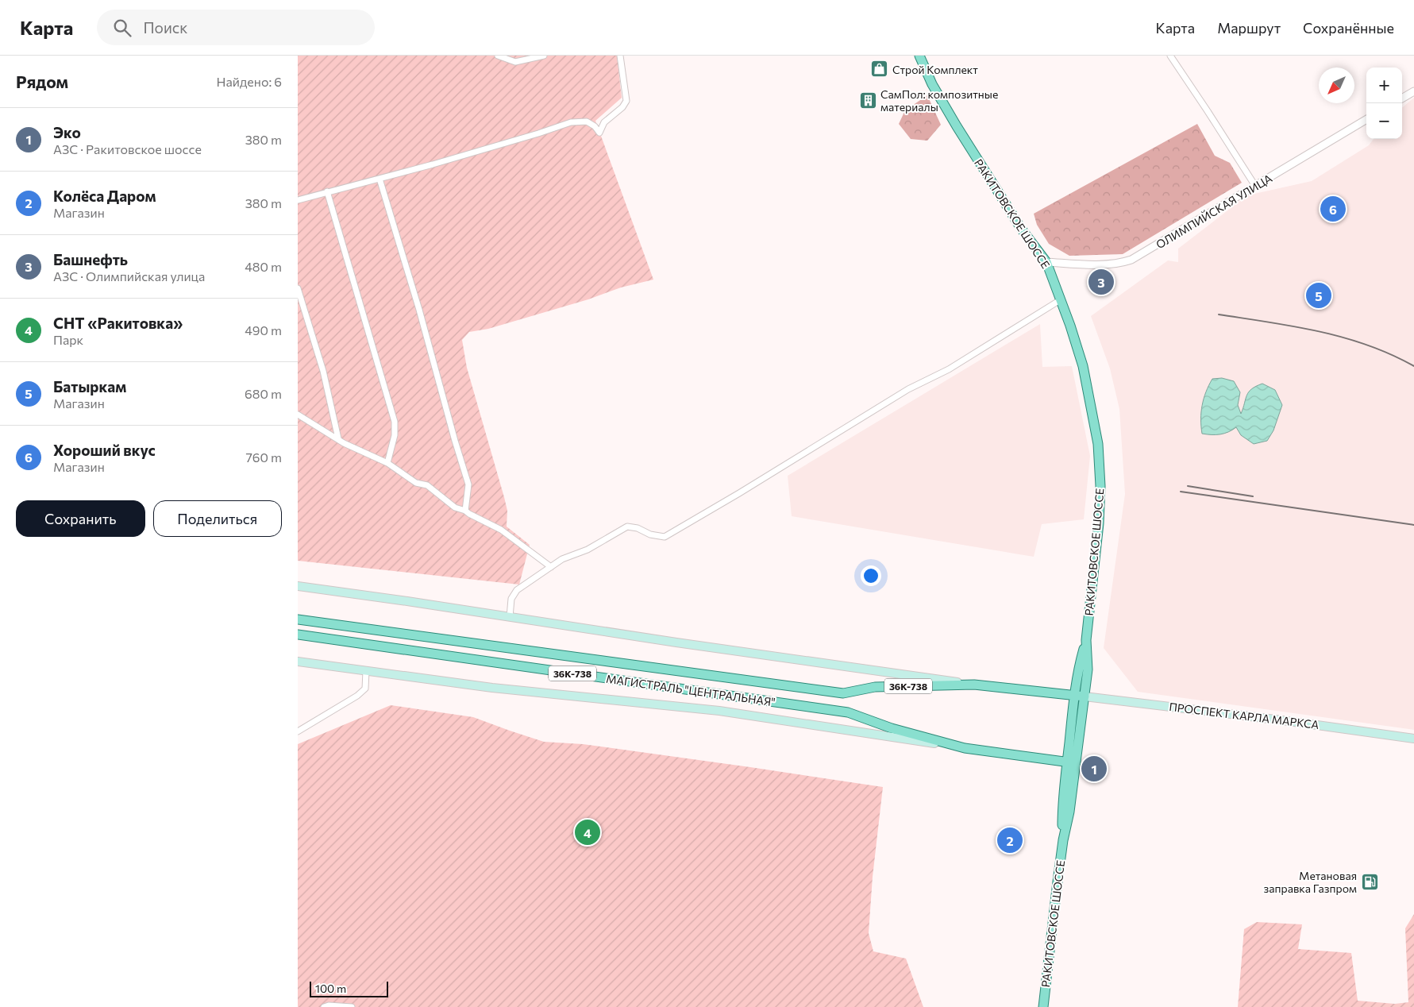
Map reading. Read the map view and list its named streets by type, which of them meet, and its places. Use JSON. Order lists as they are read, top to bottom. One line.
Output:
{"streets":{"main road":["РАКИТОВСКОЕ ШОССЕ","36К-738","МАГИСТРАЛЬ \"ЦЕНТРАЛЬНАЯ\"","ПРОСПЕКТ КАРЛА МАРКСА"],"street":["ОЛИМПИЙСКАЯ УЛИЦА"]},"crossings":[["ОЛИМПИЙСКАЯ УЛИЦА","РАКИТОВСКОЕ ШОССЕ"],["РАКИТОВСКОЕ ШОССЕ","36К-738"],["РАКИТОВСКОЕ ШОССЕ","ПРОСПЕКТ КАРЛА МАРКСА"],["36К-738","МАГИСТРАЛЬ \"ЦЕНТРАЛЬНАЯ\""],["36К-738","ПРОСПЕКТ КАРЛА МАРКСА"]],"places":{"shop":["Строй Комплект"],"building":["СамПол: композитные материалы"],"fuel station":["Метановая заправка Газпром"]},"scale_bar":"100 m","north":"bottom left","page":{"header":"Карта","search":"Поиск","nav":["Карта","Маршрут","Сохранённые"],"heading":["Рядом","Найдено: 6"],"map_buttons":["+","−"],"list":[{"mark":"1","name":"Эко","note":"АЗС · Ракитовское шоссе","value":"380 m"},{"mark":"2","name":"Колёса Даром","note":"Магазин","value":"380 m"},{"mark":"3","name":"Башнефть","note":"АЗС · Олимпийская улица","value":"480 m"},{"mark":"4","name":"СНТ «Ракитовка»","note":"Парк","value":"490 m"},{"mark":"5","name":"Батыркам","note":"Магазин","value":"680 m"},{"mark":"6","name":"Хороший вкус","note":"Магазин","value":"760 m"}],"pins":["6","3","5","1","4","2"],"buttons":["Сохранить","Поделиться"],"scale":"100 m"}}
